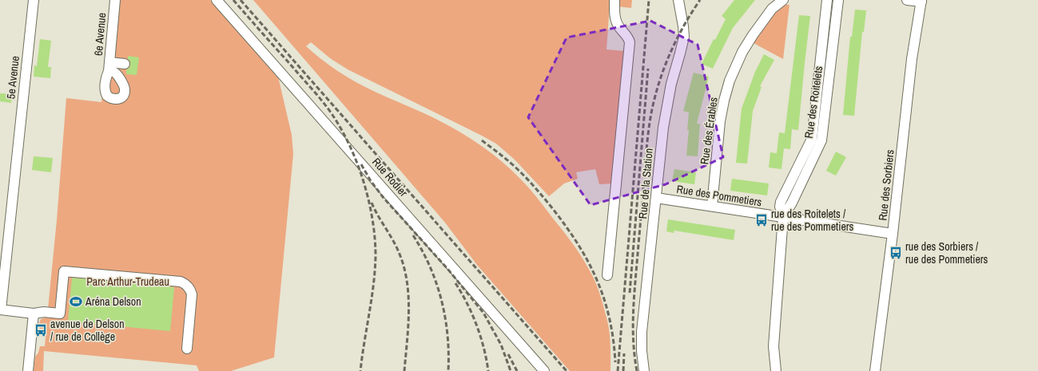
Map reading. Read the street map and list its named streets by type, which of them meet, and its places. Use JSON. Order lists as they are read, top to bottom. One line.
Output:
{"streets":{"street":["6e Avenue","5e Avenue","Rue des Roitelets","Rue des Érables","Rue Rodier","Rue de la Station","Rue des Sorbiers","Rue des Pommetiers"]},"crossings":[["Rue des Roitelets","Rue des Pommetiers"],["Rue des Érables","Rue des Pommetiers"],["Rue de la Station","Rue des Pommetiers"],["Rue des Sorbiers","Rue des Pommetiers"]],"parks":["Parc Arthur-Trudeau"],"places":{"bus stop":["rue des Roitelets / rue des Pommetiers","rue des Sorbiers / rue des Pommetiers","avenue de Delson / rue de Collège"],"sports":["Aréna Delson"]}}
